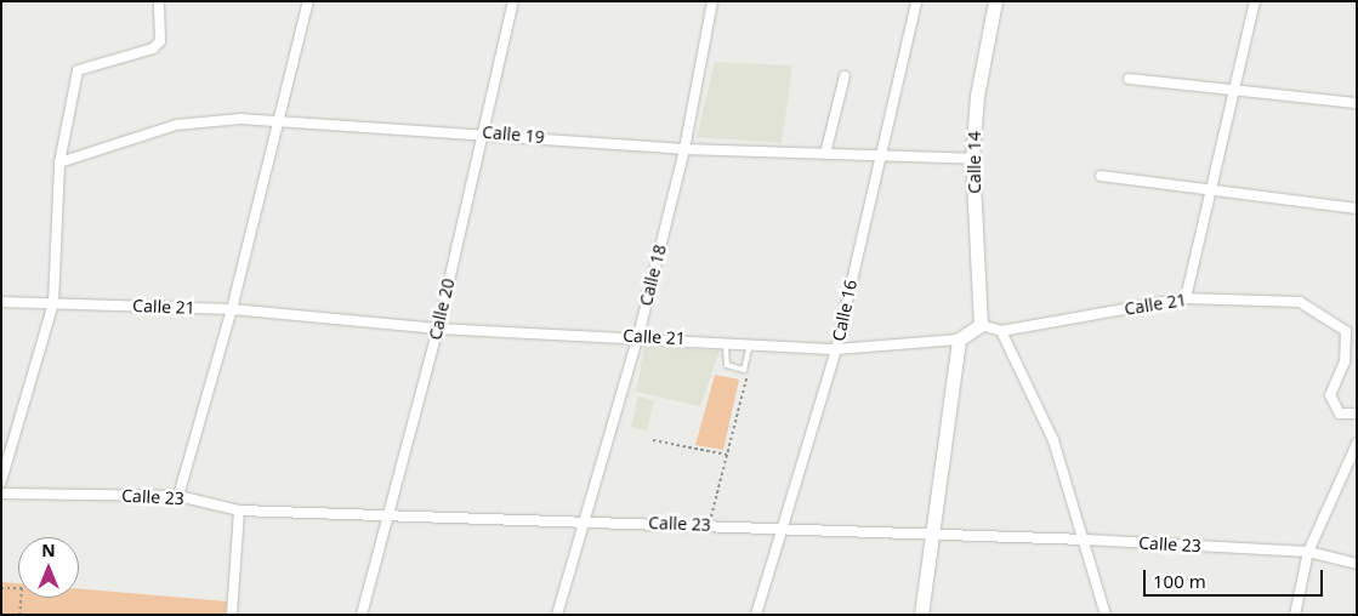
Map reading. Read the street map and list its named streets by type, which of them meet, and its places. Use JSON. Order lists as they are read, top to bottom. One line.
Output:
{"streets":{"street":["Calle 19","Calle 14","Calle 18","Calle 21","Calle 20","Calle 16","Calle 23"]},"crossings":[["Calle 19","Calle 14"],["Calle 19","Calle 18"],["Calle 19","Calle 20"],["Calle 19","Calle 16"],["Calle 14","Calle 21"],["Calle 18","Calle 21"],["Calle 18","Calle 23"],["Calle 21","Calle 20"],["Calle 21","Calle 16"],["Calle 20","Calle 23"],["Calle 16","Calle 23"]],"scale_bar":"100 m","north":"top"}
